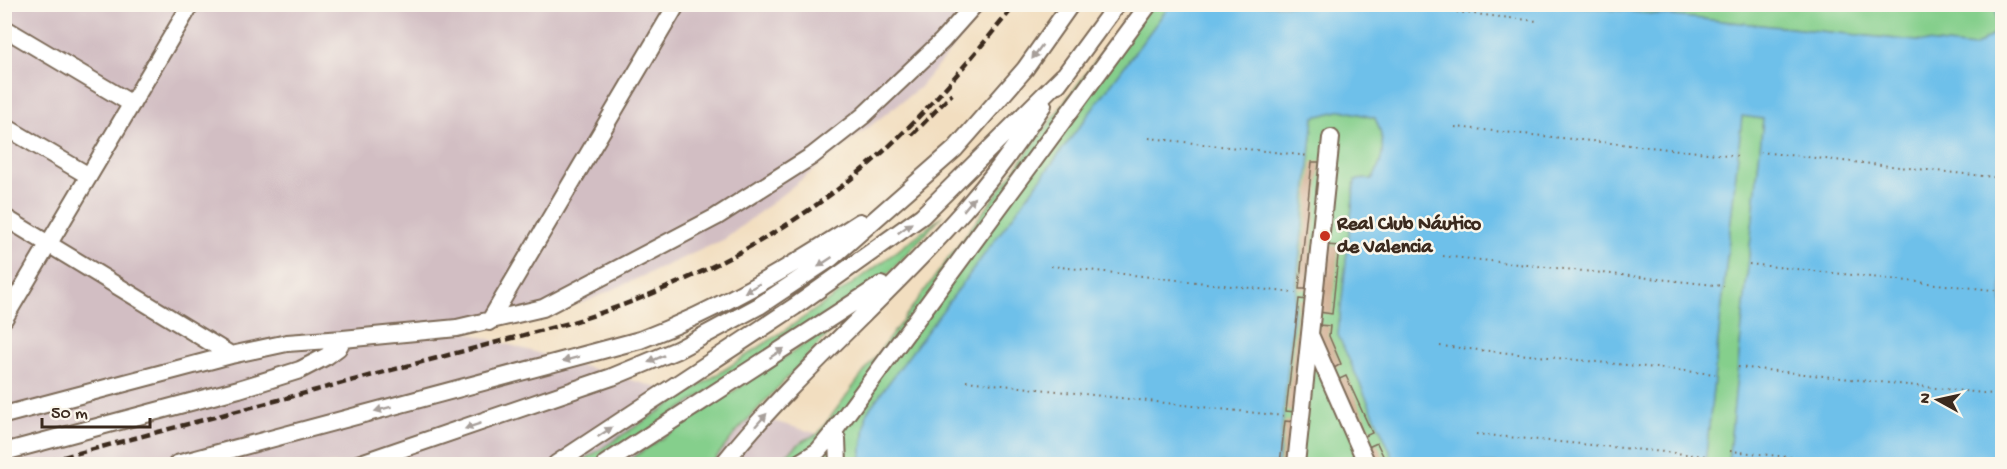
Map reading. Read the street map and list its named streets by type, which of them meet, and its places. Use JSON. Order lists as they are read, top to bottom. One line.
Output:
{"places":["Real Club Náutico de Valencia"],"scale_bar":"50 m","north":"left"}
